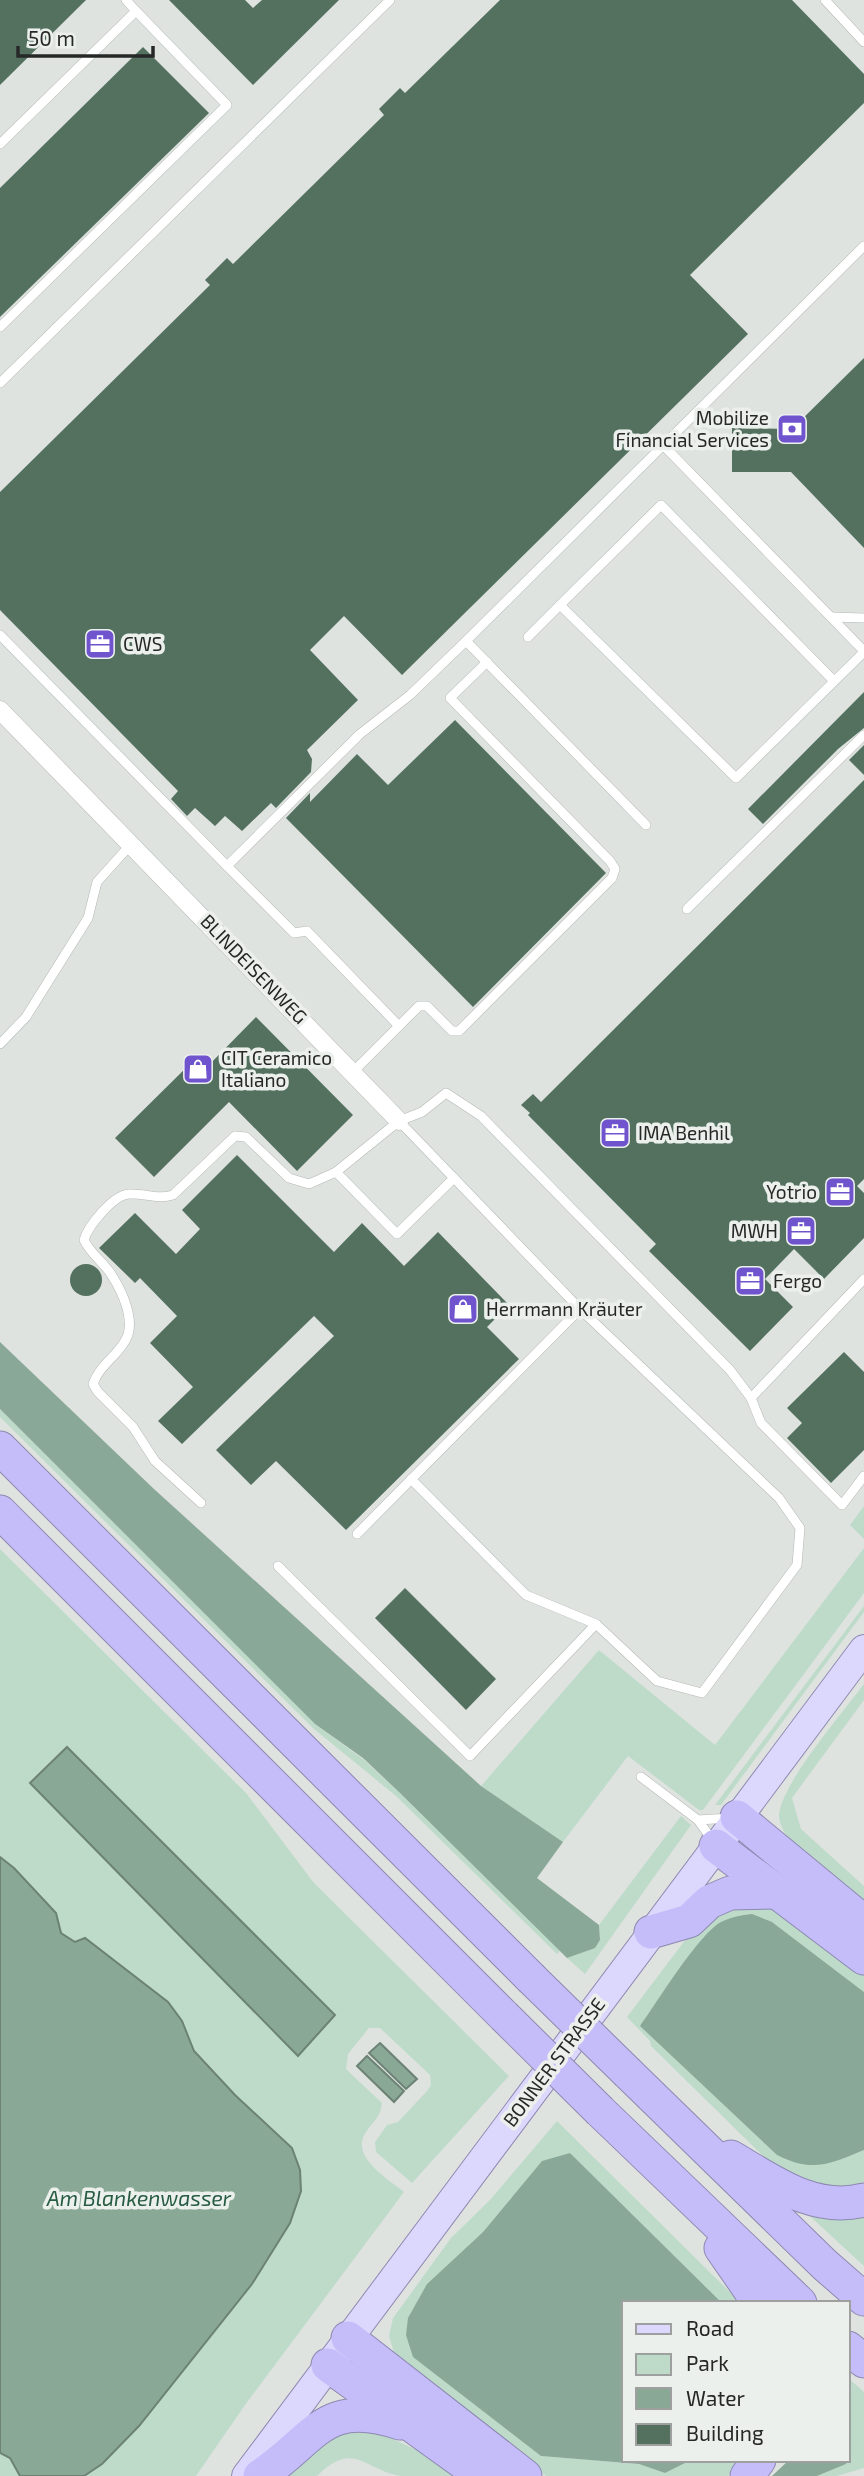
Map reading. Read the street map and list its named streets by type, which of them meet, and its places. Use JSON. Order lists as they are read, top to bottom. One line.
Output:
{"streets":{"main road":["BONNER STRASSE"],"street":["BLINDEISENWEG"]},"water":["Am Blankenwasser"],"places":{"bank":["Mobilize Financial Services"],"office":["CWS","IMA Benhil","Yotrio","MWH","Fergo"],"shop":["CIT Ceramico Italiano","Herrmann Kräuter"]},"legend":["Road","Park","Water","Building"],"scale_bar":"50 m"}
